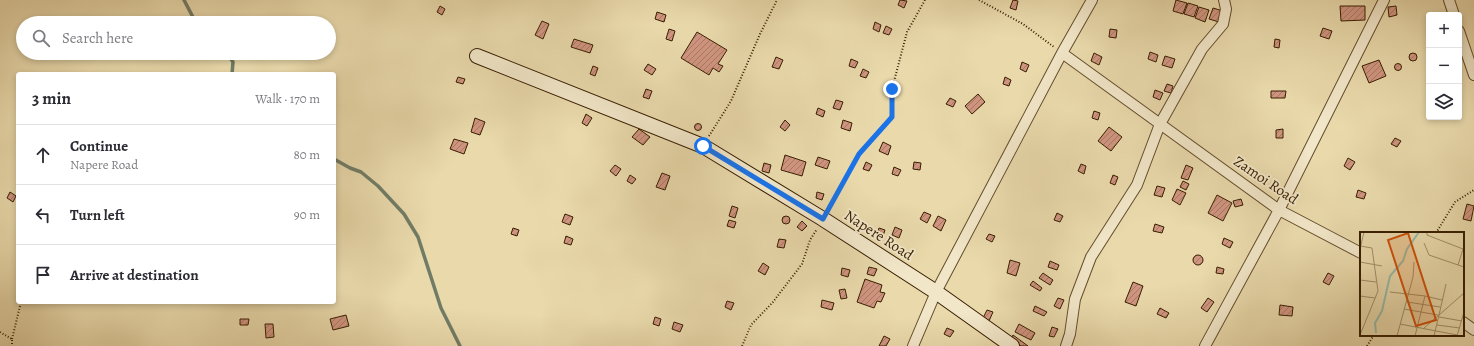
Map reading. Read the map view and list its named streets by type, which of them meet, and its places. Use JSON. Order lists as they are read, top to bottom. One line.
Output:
{"streets":{"street":["Zamoi Road","Napere Road"]},"page":{"map_buttons":["+","−"],"search":"Search here","heading":["3 min","Walk · 170 m"],"list":[["Continue","Napere Road","80 m"],["Turn left","90 m"],"Arrive at destination"]}}
